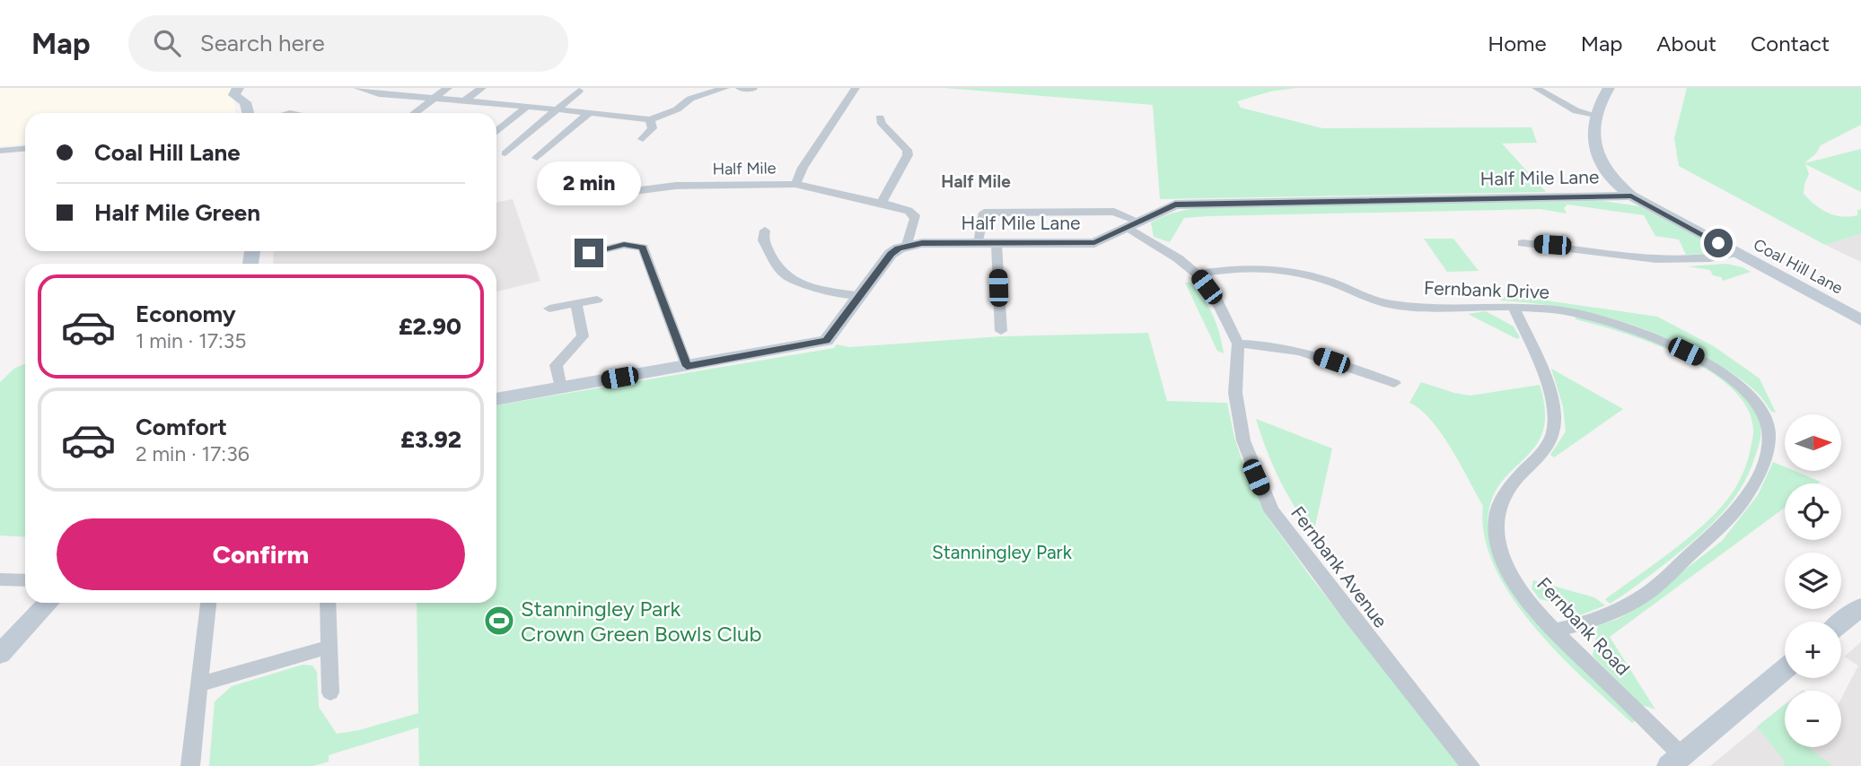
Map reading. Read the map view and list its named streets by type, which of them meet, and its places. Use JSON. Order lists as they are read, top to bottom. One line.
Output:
{"streets":{"street":["Half Mile","Half Mile Lane","Coal Hill Lane","Fernbank Drive","Fernbank Avenue","Fernbank Road"]},"crossings":[["Half Mile","Half Mile Lane"],["Half Mile Lane","Coal Hill Lane"],["Fernbank Drive","Fernbank Road"]],"districts":["Half Mile"],"parks":["Stanningley Park"],"places":{"sports":["Stanningley Park Crown Green Bowls Club"]},"north":"right","page":{"header":"Map","search":"Search here","nav":["Home","Map","About","Contact"],"banner":["Coal Hill Lane","Half Mile Green"],"bubble":"2 min","list":[{"name":"Economy","note":"1 min · 17:35","value":"£2.90"},{"name":"Comfort","note":"2 min · 17:36","value":"£3.92"}],"map_buttons":["+","−"],"buttons":"Confirm"}}
